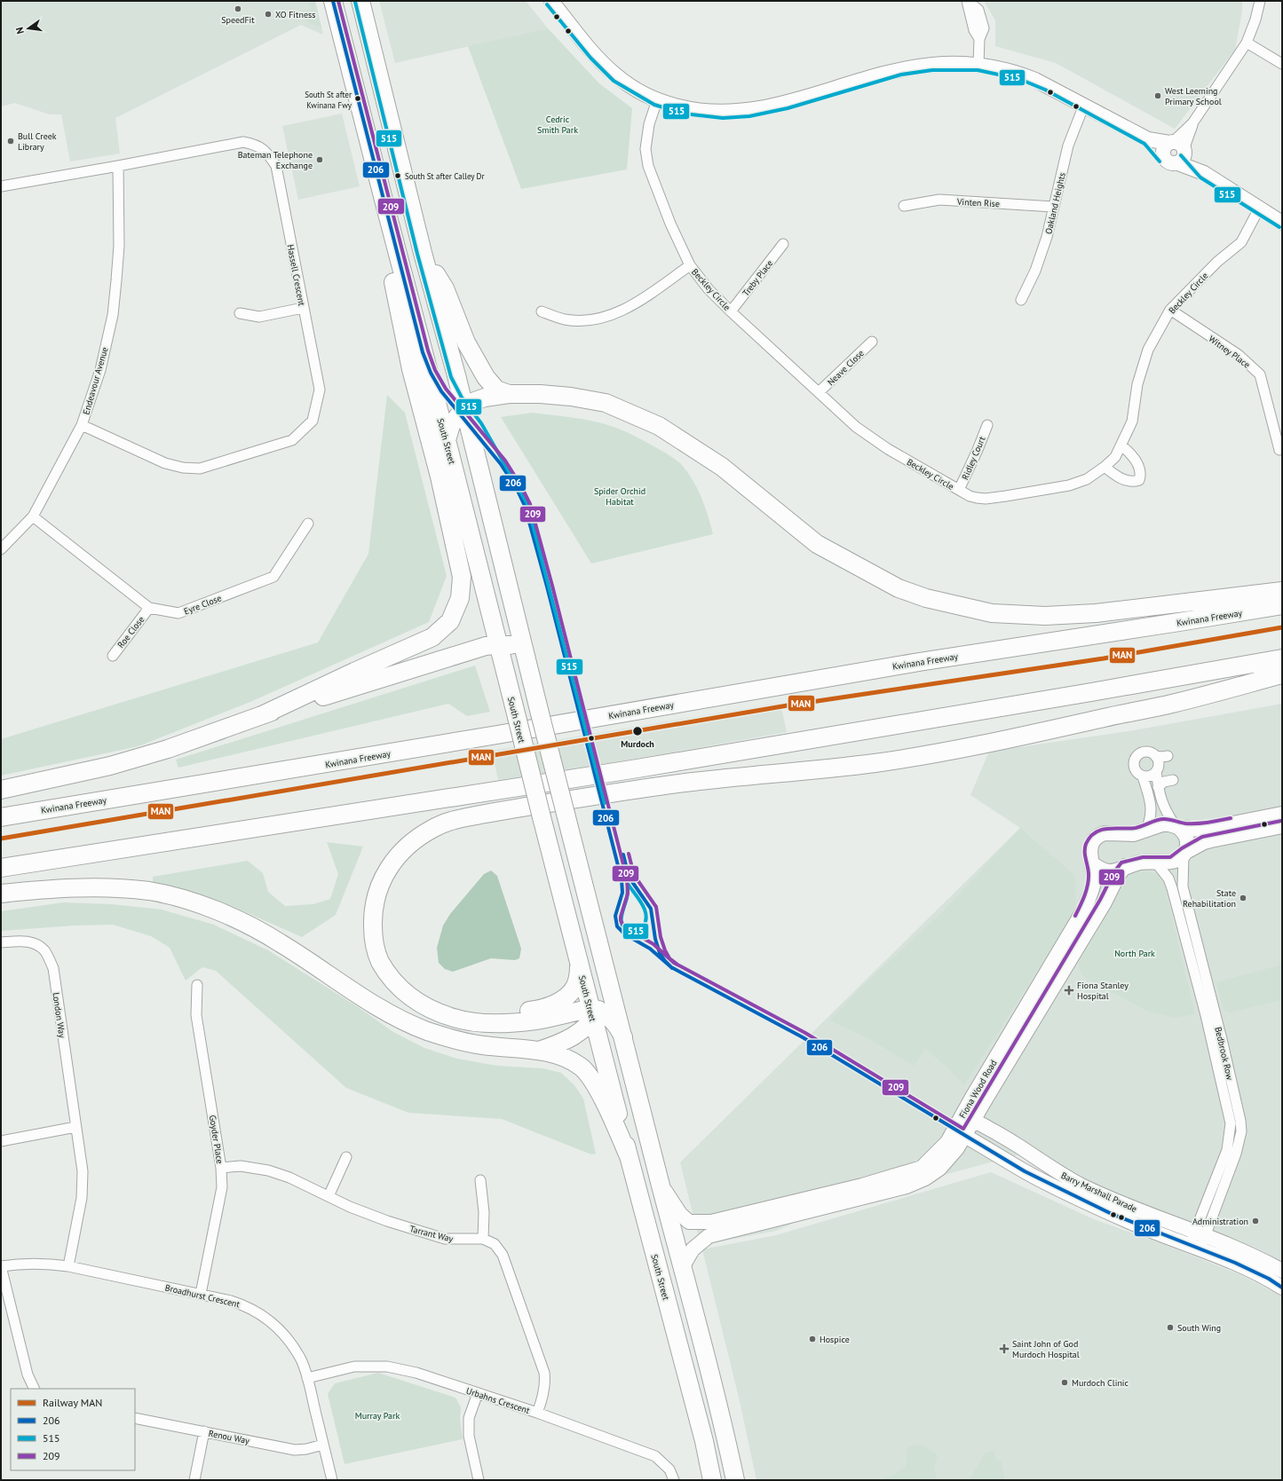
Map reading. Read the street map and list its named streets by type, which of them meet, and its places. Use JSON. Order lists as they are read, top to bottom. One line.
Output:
{"streets":{"highway":["South Street","Kwinana Freeway"],"street":["Vinten Rise","Oakland Heights","Hassell Crescent","Treby Place","Beckley Circle","Witney Place","Neave Close","Endeavour Avenue","Ridley Court","Eyre Close","Roe Close","London Way","Bedbrook Row","Fiona Wood Road","Goyder Place","Barry Marshall Parade","Tarrant Way","Broadhurst Crescent","Urbahns Crescent","Renou Way"]},"crossings":[["Vinten Rise","Oakland Heights"],["Hassell Crescent","Endeavour Avenue"],["Treby Place","Beckley Circle"],["Beckley Circle","Witney Place"],["Beckley Circle","Neave Close"],["Beckley Circle","Ridley Court"],["Endeavour Avenue","Eyre Close"],["Eyre Close","Roe Close"],["London Way","Broadhurst Crescent"],["Bedbrook Row","Barry Marshall Parade"],["Fiona Wood Road","Barry Marshall Parade"],["Goyder Place","Tarrant Way"],["Goyder Place","Broadhurst Crescent"],["Broadhurst Crescent","Urbahns Crescent"],["Broadhurst Crescent","Renou Way"]],"parks":["Cedric Smith Park","Spider Orchid Habitat","North Park","Murray Park"],"places":{"other":["SpeedFit","XO Fitness","West Leeming Primary School","South St after Kwinana Fwy","Bull Creek Library","Bateman Telephone Exchange","South St after Calley Dr","Murdoch","State Rehabilitation","Administration","South Wing","Hospice","Murdoch Clinic"],"health":["Fiona Stanley Hospital","Saint John of God Murdoch Hospital"]},"lines":["transit line 206","transit line 209","transit line 515","rail line MAN"],"legend":["Railway MAN","206","515","209"],"north":"left"}
